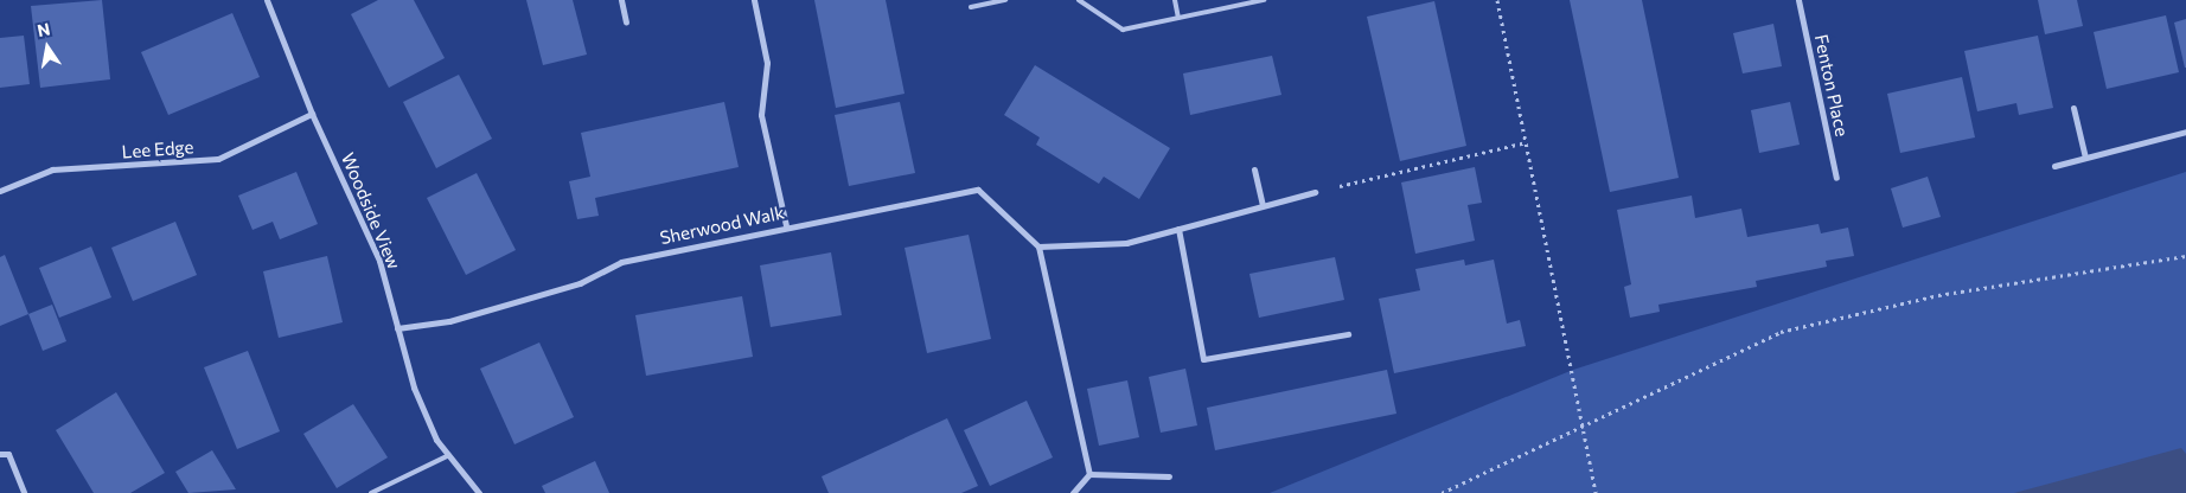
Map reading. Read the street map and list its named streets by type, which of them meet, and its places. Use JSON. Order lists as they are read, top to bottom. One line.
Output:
{"streets":{"street":["Fenton Place","Lee Edge","Woodside View","Sherwood Walk"]},"crossings":[["Lee Edge","Woodside View"],["Woodside View","Sherwood Walk"]],"north":"top"}
